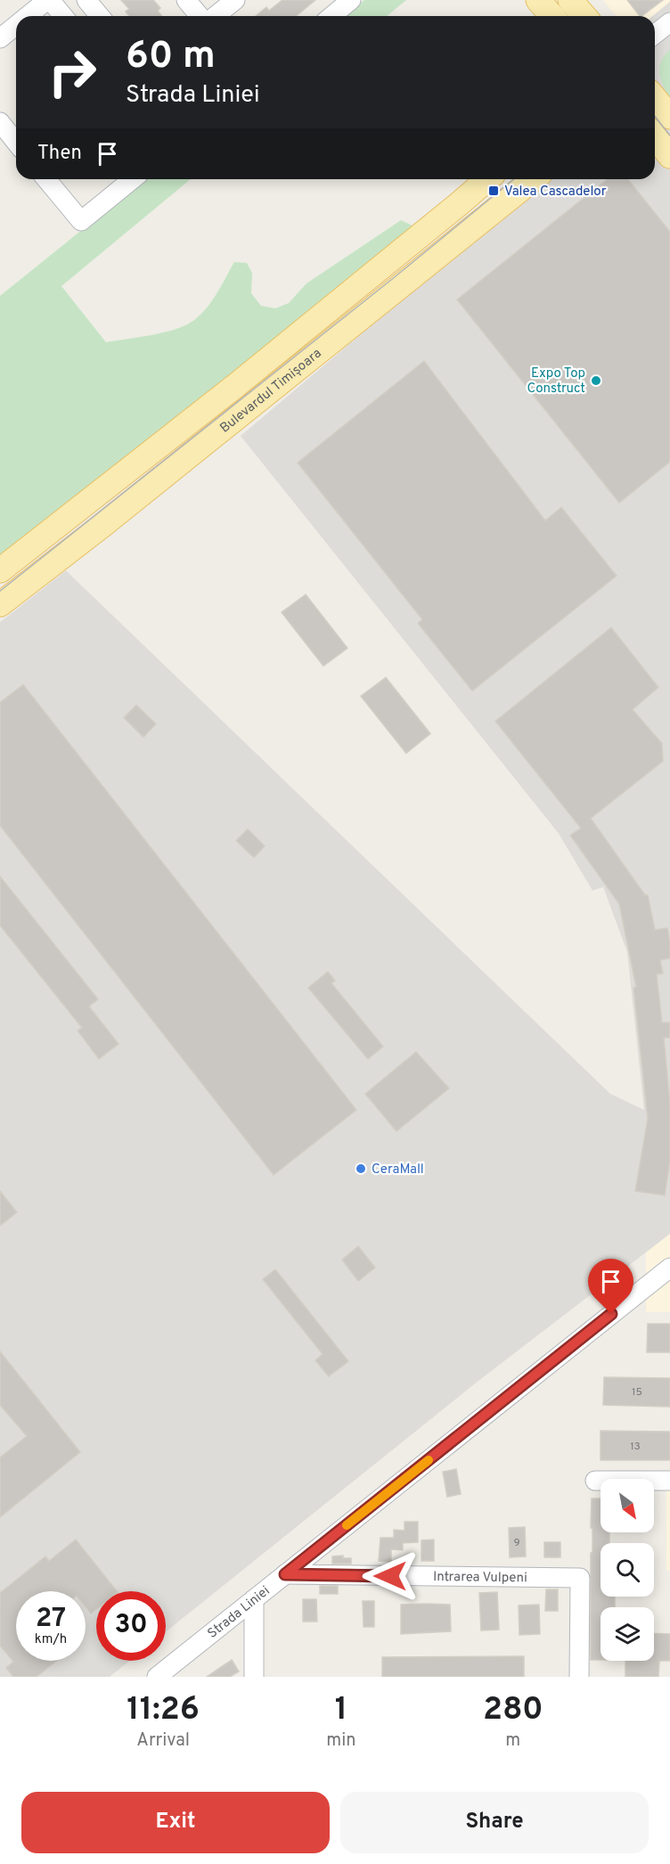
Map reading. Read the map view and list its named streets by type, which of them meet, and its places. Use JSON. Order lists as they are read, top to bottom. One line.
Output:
{"streets":{"main road":["Bulevardul Timișoara"],"street":["Intrarea Vulpeni","Strada Liniei"]},"crossings":[["Intrarea Vulpeni","Strada Liniei"]],"places":{"transit":["Valea Cascadelor"],"other":["Expo Top Construct","CeraMall"]},"house_numbers":["15","13","9"],"north":"bottom right","page":{"turn":["60 m","Strada Liniei"],"then":"Then","speed":"27 km/h","limit":"30","eta":["11:26","Arrival","1","min","280","m"],"buttons":["Exit","Share"]}}
